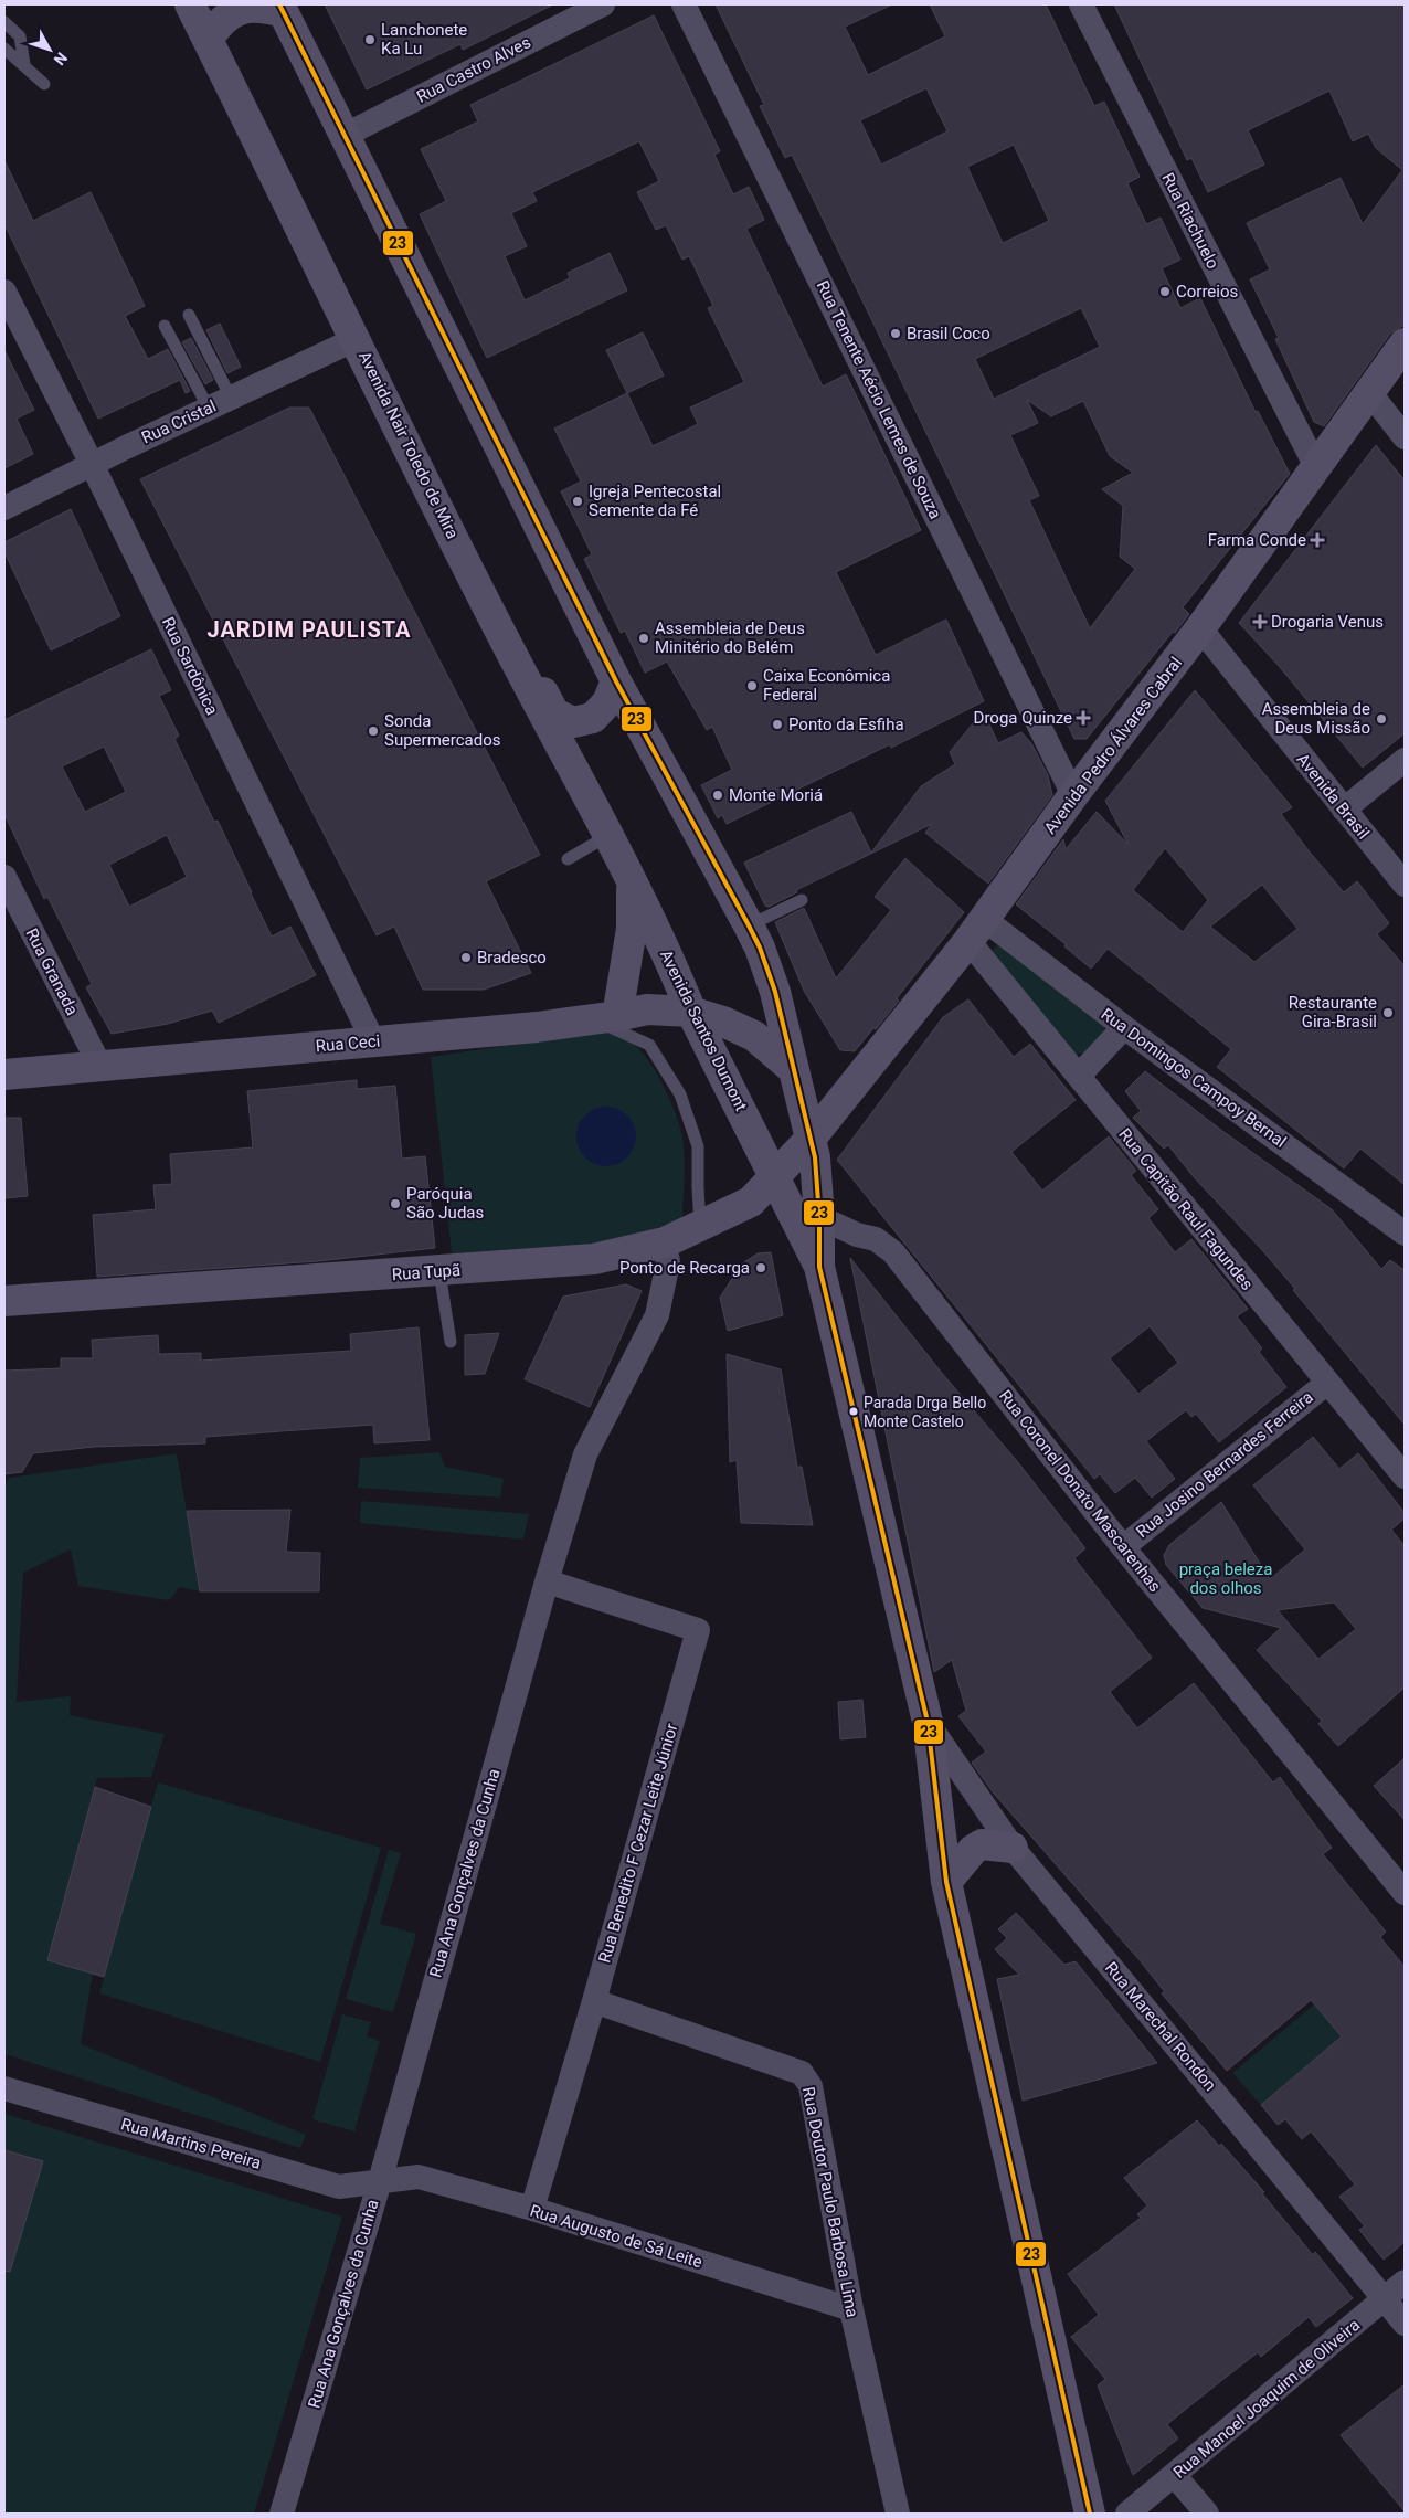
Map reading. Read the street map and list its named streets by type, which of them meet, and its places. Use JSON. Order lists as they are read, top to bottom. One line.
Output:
{"streets":{"main road":["Avenida Nair Toledo de Mira","Avenida Pedro Álvares Cabral","Avenida Santos Dumont","Rua Ceci","Rua Tupã"],"street":["Rua Castro Alves","Rua Riachuelo","Rua Tenente Aécio Lemes de Souza","Rua Cristal","Rua Sardônica","Avenida Brasil","Rua Granada","Rua Domingos Campoy Bernal","Rua Capitão Raul Fagundes","Rua Josino Bernardes Ferreira","Rua Coronel Donato Mascarenhas","Rua Benedito F Cezar Leite Júnior","Rua Ana Gonçalves da Cunha","Rua Marechal Rondon","Rua Martins Pereira","Rua Doutor Paulo Barbosa Lima","Rua Augusto de Sá Leite","Rua Manoel Joaquim de Oliveira"]},"crossings":[["Rua Riachuelo","Avenida Pedro Álvares Cabral"],["Rua Tenente Aécio Lemes de Souza","Avenida Pedro Álvares Cabral"],["Rua Cristal","Avenida Nair Toledo de Mira"],["Rua Cristal","Rua Sardônica"],["Avenida Nair Toledo de Mira","Avenida Santos Dumont"],["Rua Sardônica","Rua Ceci"],["Avenida Pedro Álvares Cabral","Avenida Brasil"],["Avenida Pedro Álvares Cabral","Rua Domingos Campoy Bernal"],["Avenida Pedro Álvares Cabral","Rua Capitão Raul Fagundes"],["Avenida Pedro Álvares Cabral","Rua Tupã"],["Rua Granada","Rua Ceci"],["Avenida Santos Dumont","Rua Ceci"],["Avenida Santos Dumont","Rua Tupã"],["Rua Domingos Campoy Bernal","Rua Capitão Raul Fagundes"],["Rua Capitão Raul Fagundes","Rua Josino Bernardes Ferreira"],["Rua Tupã","Rua Ana Gonçalves da Cunha"],["Rua Josino Bernardes Ferreira","Rua Coronel Donato Mascarenhas"],["Rua Benedito F Cezar Leite Júnior","Rua Ana Gonçalves da Cunha"],["Rua Benedito F Cezar Leite Júnior","Rua Doutor Paulo Barbosa Lima"],["Rua Benedito F Cezar Leite Júnior","Rua Augusto de Sá Leite"],["Rua Ana Gonçalves da Cunha","Rua Martins Pereira"],["Rua Ana Gonçalves da Cunha","Rua Augusto de Sá Leite"],["Rua Marechal Rondon","Rua Manoel Joaquim de Oliveira"],["Rua Martins Pereira","Rua Augusto de Sá Leite"],["Rua Doutor Paulo Barbosa Lima","Rua Augusto de Sá Leite"]],"districts":["JARDIM PAULISTA"],"parks":["praça beleza dos olhos"],"places":{"other":["Lanchonete Ka Lu","Correios","Brasil Coco","Igreja Pentecostal Semente da Fé","Assembleia de Deus Minitério do Belém","Caixa Econômica Federal","Assembleia de Deus Missão","Ponto da Esfiha","Sonda Supermercados","Monte Moriá","Bradesco","Restaurante Gira-Brasil","Paróquia São Judas","Ponto de Recarga","Parada Drga Bello Monte Castelo"],"health":["Farma Conde","Drogaria Venus","Droga Quinze"]},"lines":["transit line 23"],"north":"bottom right"}
